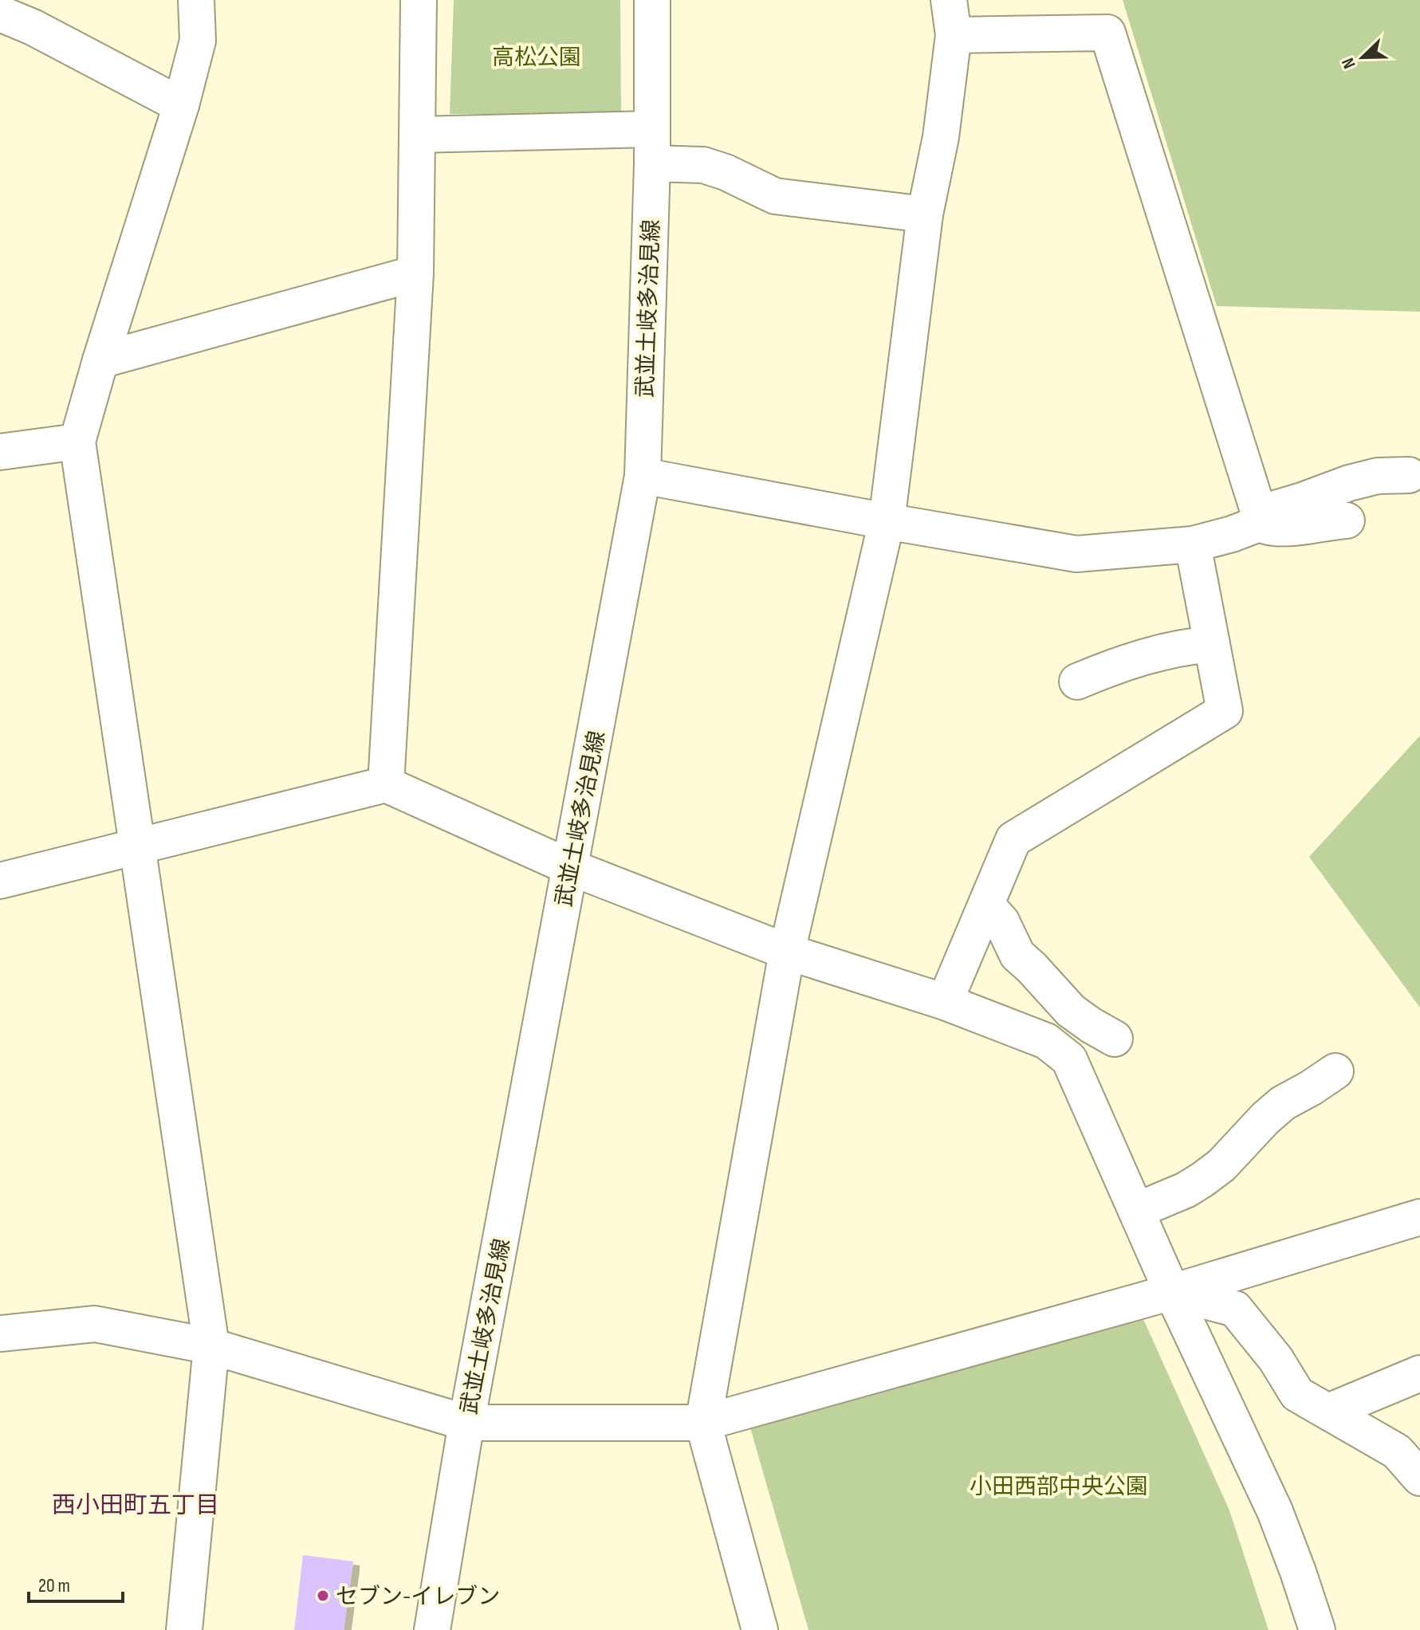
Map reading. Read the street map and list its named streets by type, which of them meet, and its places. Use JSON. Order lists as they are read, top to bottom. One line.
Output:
{"streets":{"street":["武並土岐多治見線"]},"districts":["西小田町五丁目"],"parks":["高松公園","小田西部中央公園"],"places":["セブン-イレブン"],"scale_bar":"20 m","north":"bottom left"}
